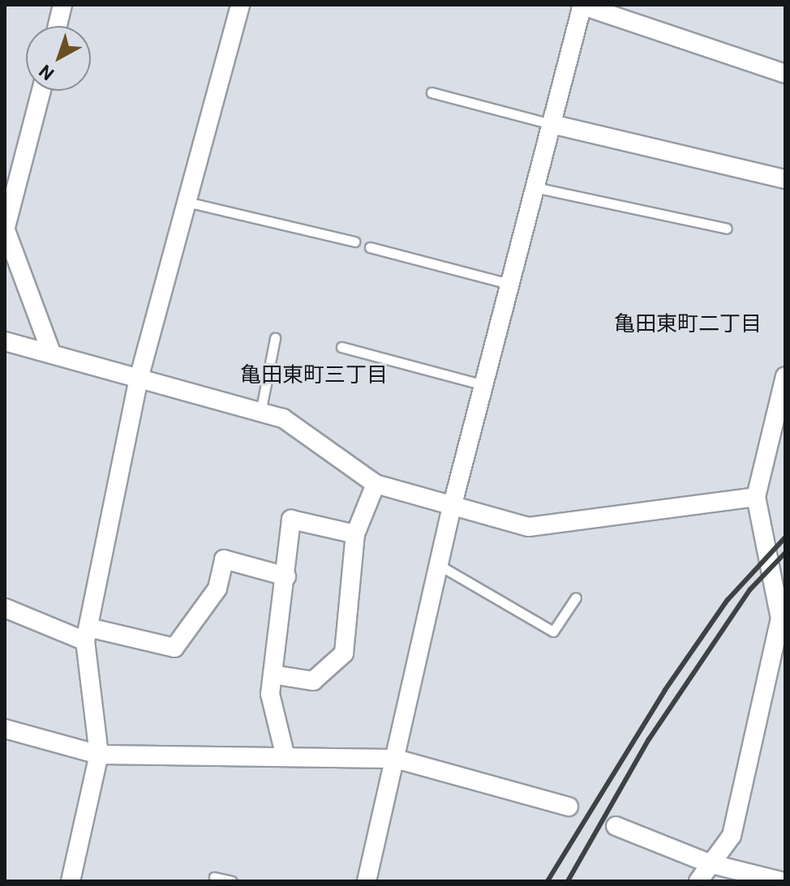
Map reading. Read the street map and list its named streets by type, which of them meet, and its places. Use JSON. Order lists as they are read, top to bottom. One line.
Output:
{"districts":["亀田東町二丁目","亀田東町三丁目"],"north":"bottom left"}
